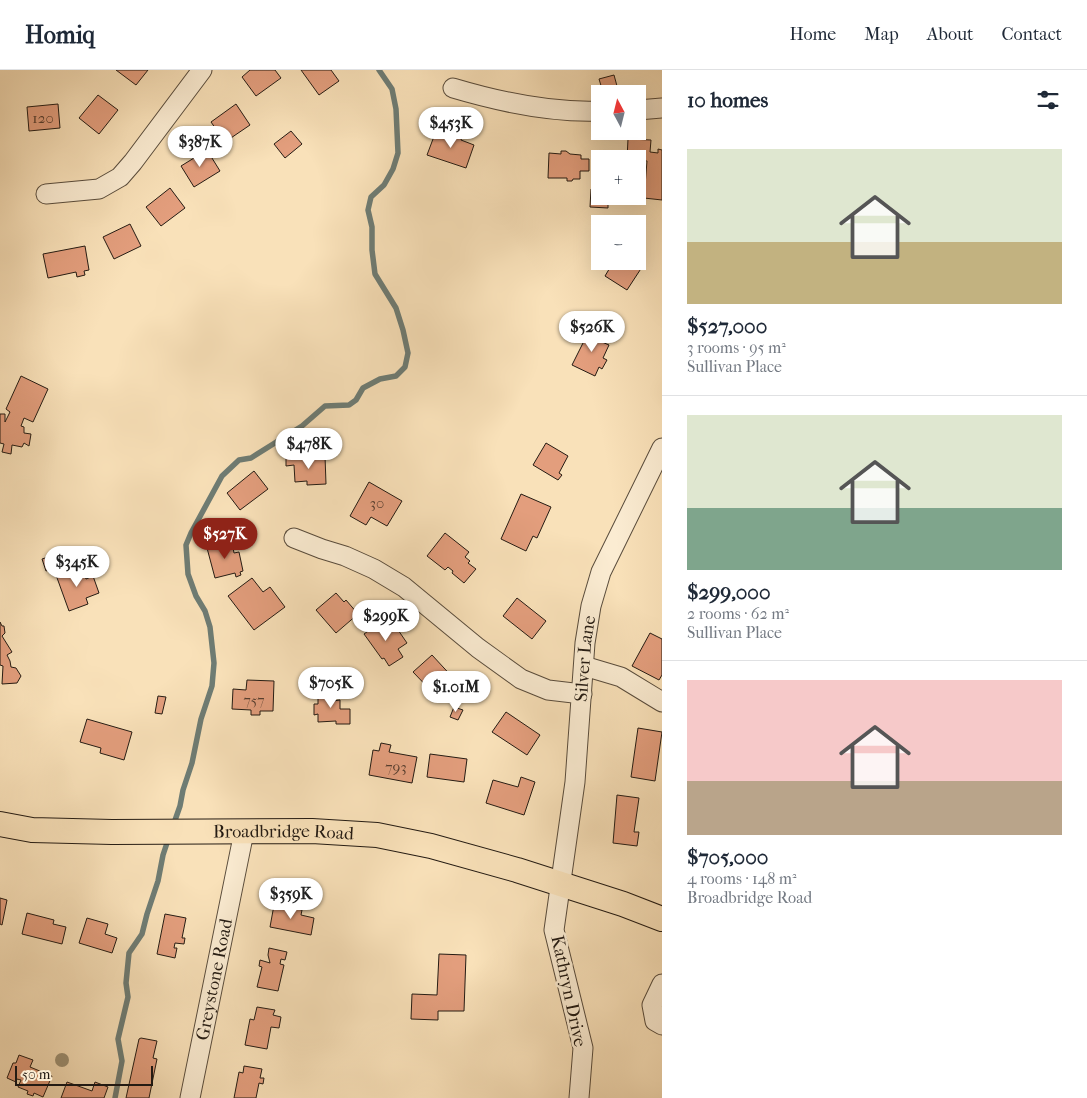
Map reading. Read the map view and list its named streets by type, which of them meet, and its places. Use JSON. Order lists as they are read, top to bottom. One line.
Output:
{"streets":{"main road":["Broadbridge Road"],"street":["Silver Lane","Greystone Road","Kathryn Drive"]},"crossings":[["Silver Lane","Broadbridge Road"],["Silver Lane","Kathryn Drive"],["Broadbridge Road","Greystone Road"],["Broadbridge Road","Kathryn Drive"]],"house_numbers":["120","30","757","793"],"scale_bar":"50 m","north":"top","page":{"header":"Homiq","nav":["Home","Map","About","Contact"],"heading":"10 homes","map_buttons":["+","−"],"price":["$453K","$387K","$526K","$478K","$527K","$345K","$299K","$705K","$1.01M","$359K"],"list":[{"name":"$527,000","note":"3 rooms · 95 m² · Sullivan Place"},{"name":"$299,000","note":"2 rooms · 62 m² · Sullivan Place"},{"name":"$705,000","note":"4 rooms · 148 m² · Broadbridge Road"}],"scale":"50 m"}}
